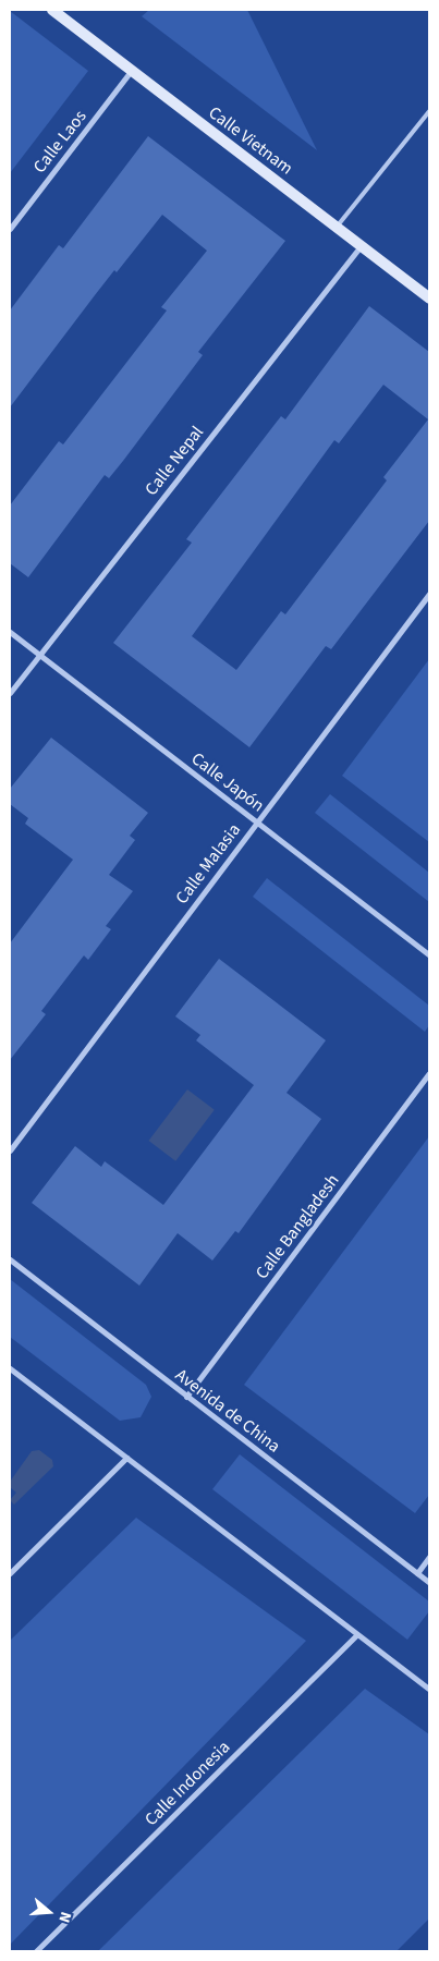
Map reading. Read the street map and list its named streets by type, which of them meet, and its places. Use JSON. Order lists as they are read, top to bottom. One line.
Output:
{"streets":{"street":["Calle Vietnam","Calle Laos","Calle Nepal","Calle Japón","Calle Malasia","Calle Bangladesh","Avenida de China","Calle Indonesia"]},"crossings":[["Calle Vietnam","Calle Laos"],["Calle Vietnam","Calle Nepal"],["Calle Nepal","Calle Japón"],["Calle Japón","Calle Malasia"],["Calle Bangladesh","Avenida de China"]],"north":"right"}
